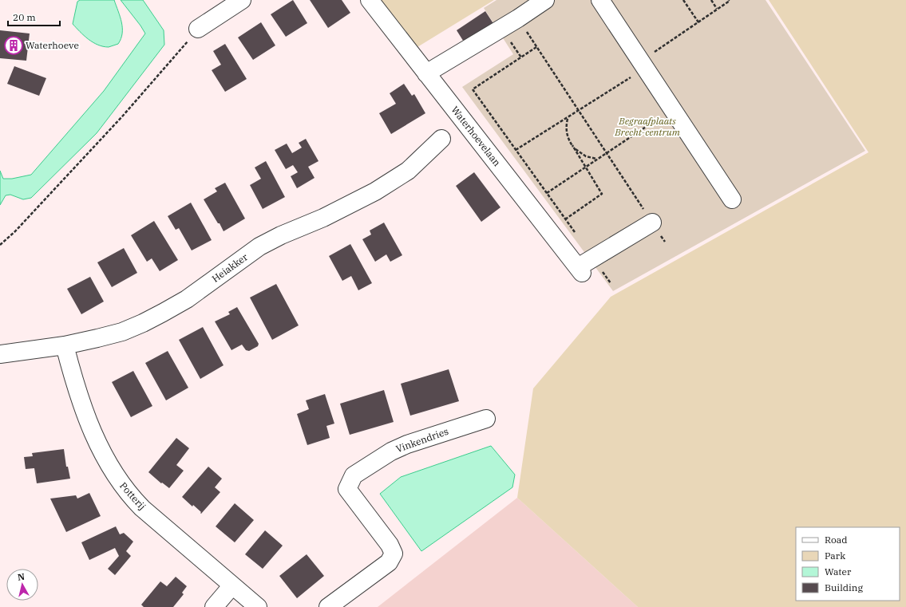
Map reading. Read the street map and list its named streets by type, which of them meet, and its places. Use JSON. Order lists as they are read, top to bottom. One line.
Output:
{"streets":{"street":["Waterhoevelaan","Heiakker","Vinkendries","Potterij"]},"crossings":[["Heiakker","Potterij"]],"parks":["Begraafplaats Brecht-centrum"],"places":{"building":["Waterhoeve"]},"legend":["Road","Park","Water","Building"],"scale_bar":"20 m","north":"top"}
